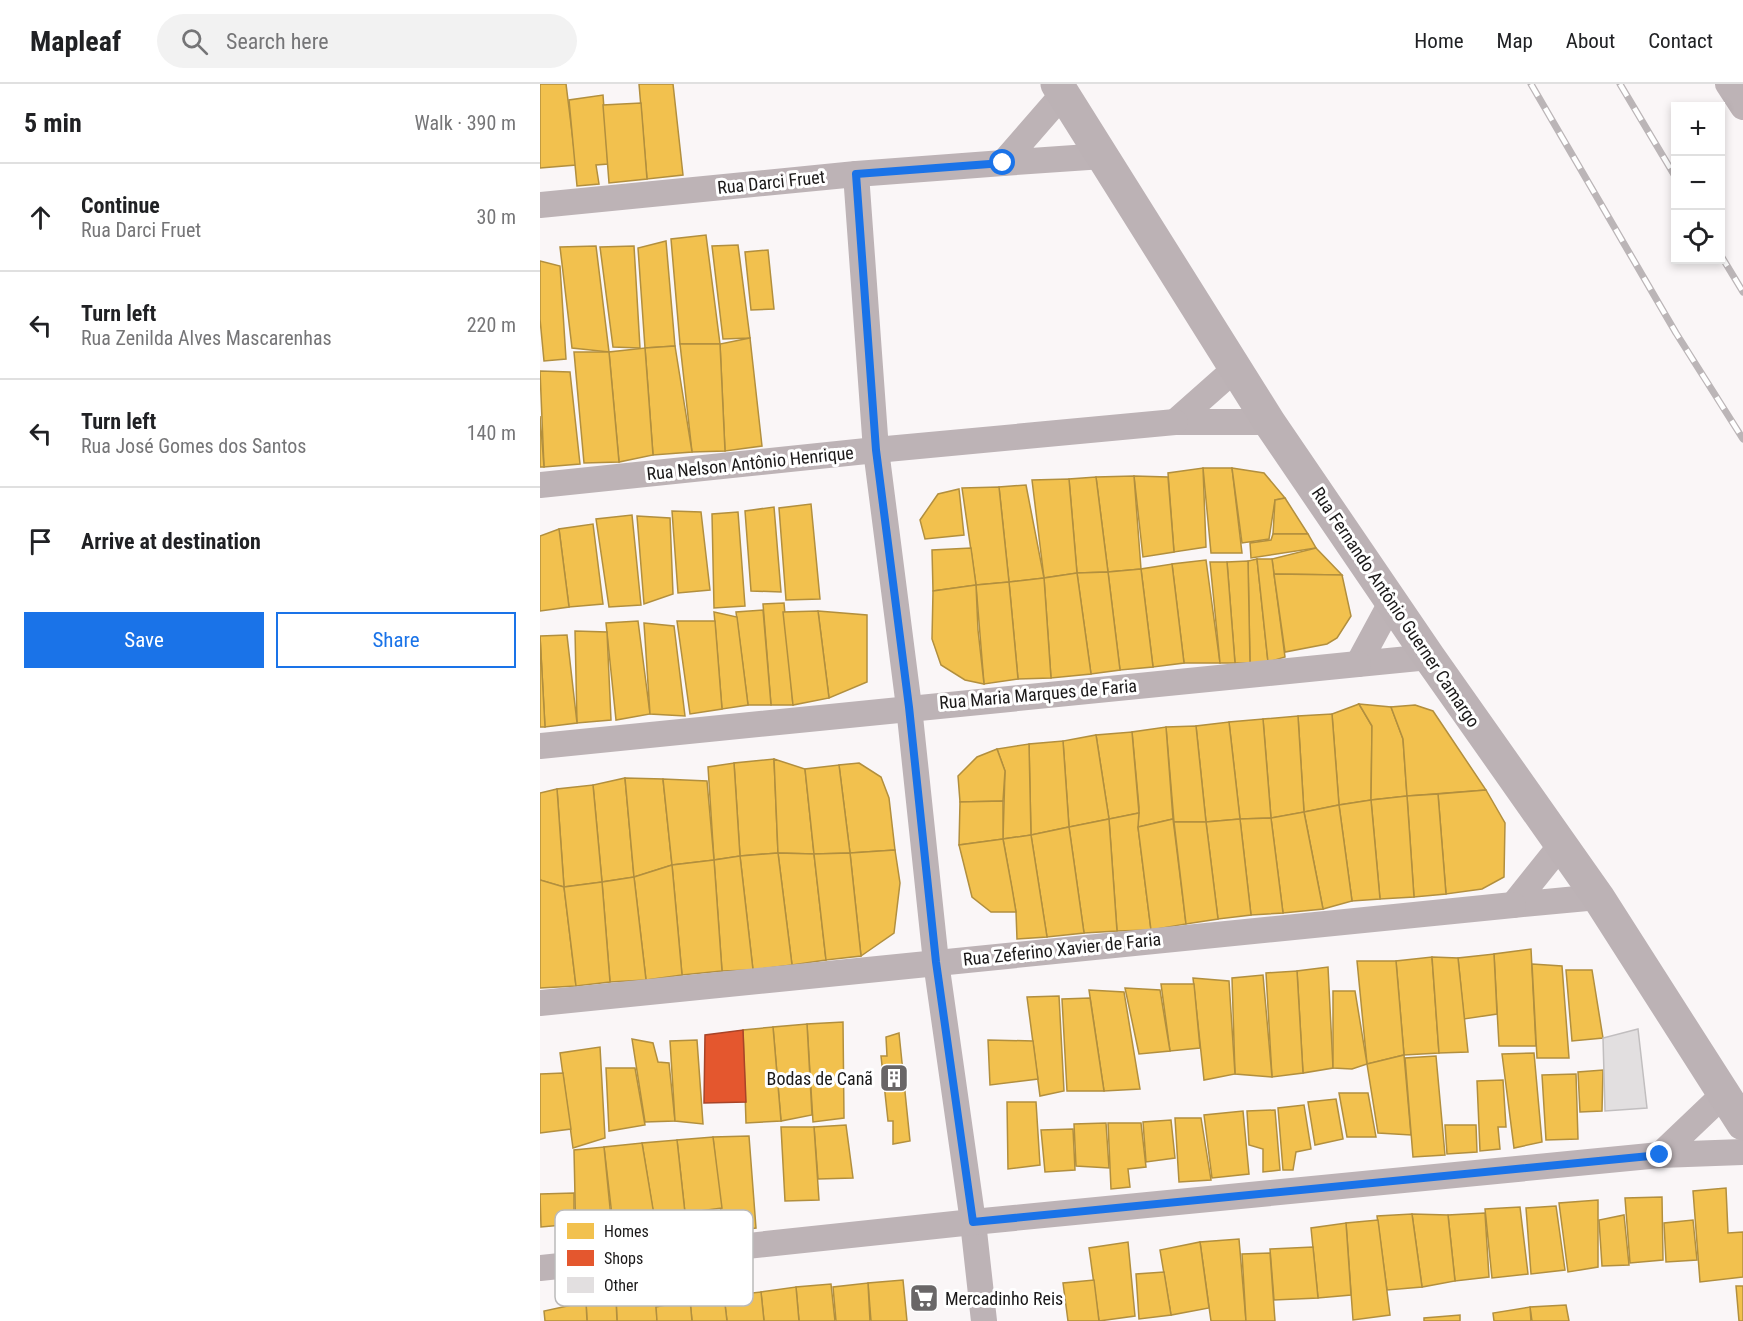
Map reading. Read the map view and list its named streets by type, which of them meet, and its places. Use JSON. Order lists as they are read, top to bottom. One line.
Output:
{"streets":{"street":["Rua Darci Fruet","Rua Nelson Antônio Henrique","Rua Fernando Antônio Guerner Camargo","Rua Maria Marques de Faria","Rua Zeferino Xavier de Faria"]},"crossings":[["Rua Darci Fruet","Rua Fernando Antônio Guerner Camargo"],["Rua Nelson Antônio Henrique","Rua Fernando Antônio Guerner Camargo"],["Rua Fernando Antônio Guerner Camargo","Rua Maria Marques de Faria"],["Rua Fernando Antônio Guerner Camargo","Rua Zeferino Xavier de Faria"]],"places":{"building":["Bodas de Canã"],"supermarket":["Mercadinho Reis"]},"legend":["Homes","Shops","Other"],"page":{"header":"Mapleaf","search":"Search here","nav":["Home","Map","About","Contact"],"heading":["5 min","Walk · 390 m"],"map_buttons":["+","−"],"list":[["Continue","Rua Darci Fruet","30 m"],["Turn left","Rua Zenilda Alves Mascarenhas","220 m"],["Turn left","Rua José Gomes dos Santos","140 m"],"Arrive at destination"],"buttons":["Save","Share"]}}
